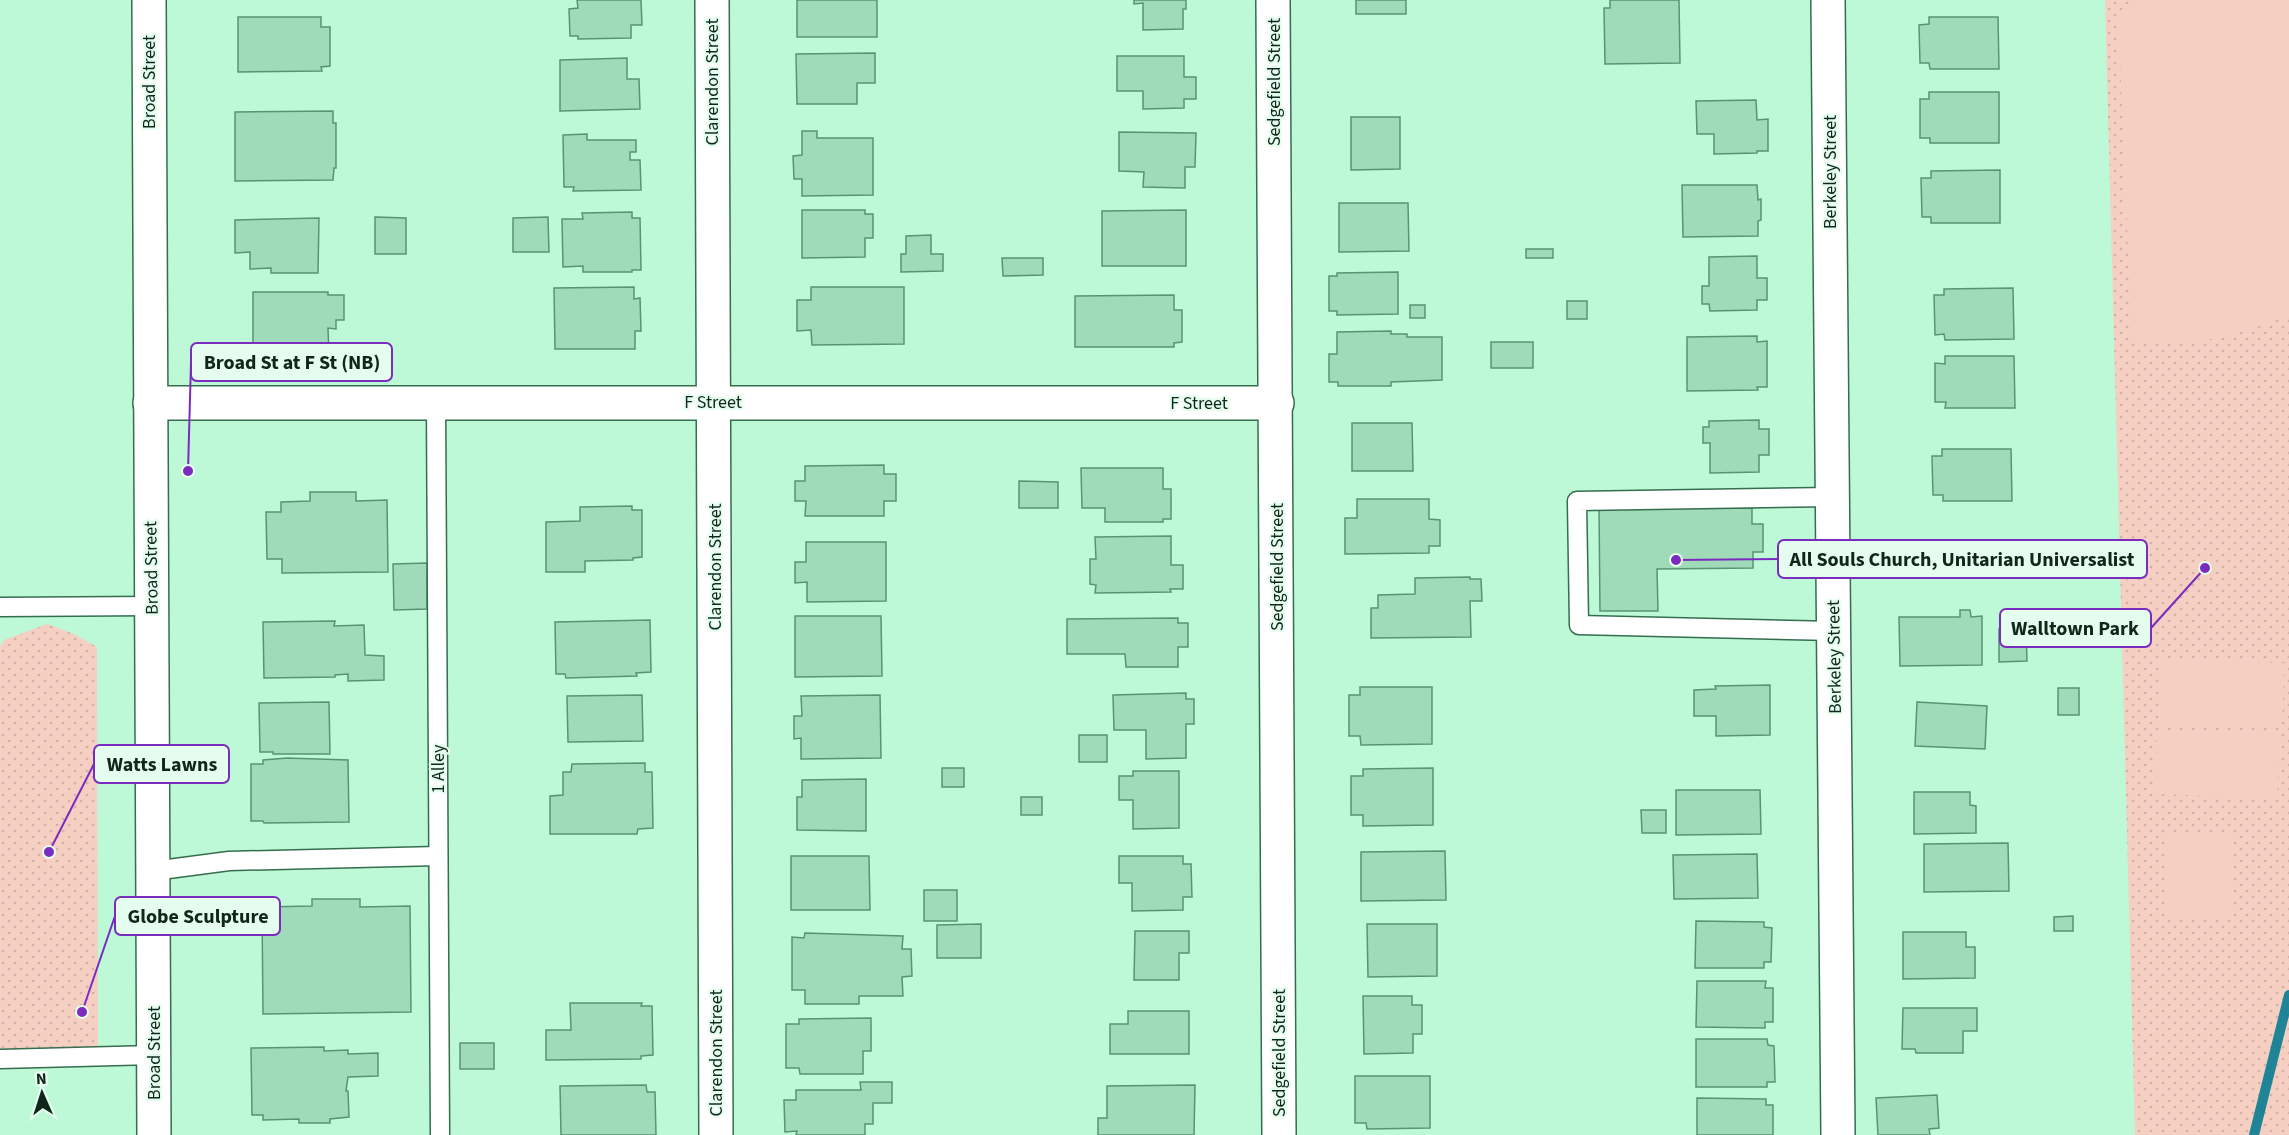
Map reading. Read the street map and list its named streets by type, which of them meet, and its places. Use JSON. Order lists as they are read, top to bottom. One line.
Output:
{"streets":{"street":["Broad Street","Clarendon Street","Sedgefield Street","Berkeley Street","F Street"],"lane":["1 Alley"]},"crossings":[["Broad Street","F Street"],["Clarendon Street","F Street"],["Sedgefield Street","F Street"],["F Street","1 Alley"]],"places":["Broad St at F St (NB)","All Souls Church, Unitarian Universalist","Walltown Park","Watts Lawns","Globe Sculpture"],"north":"top"}
